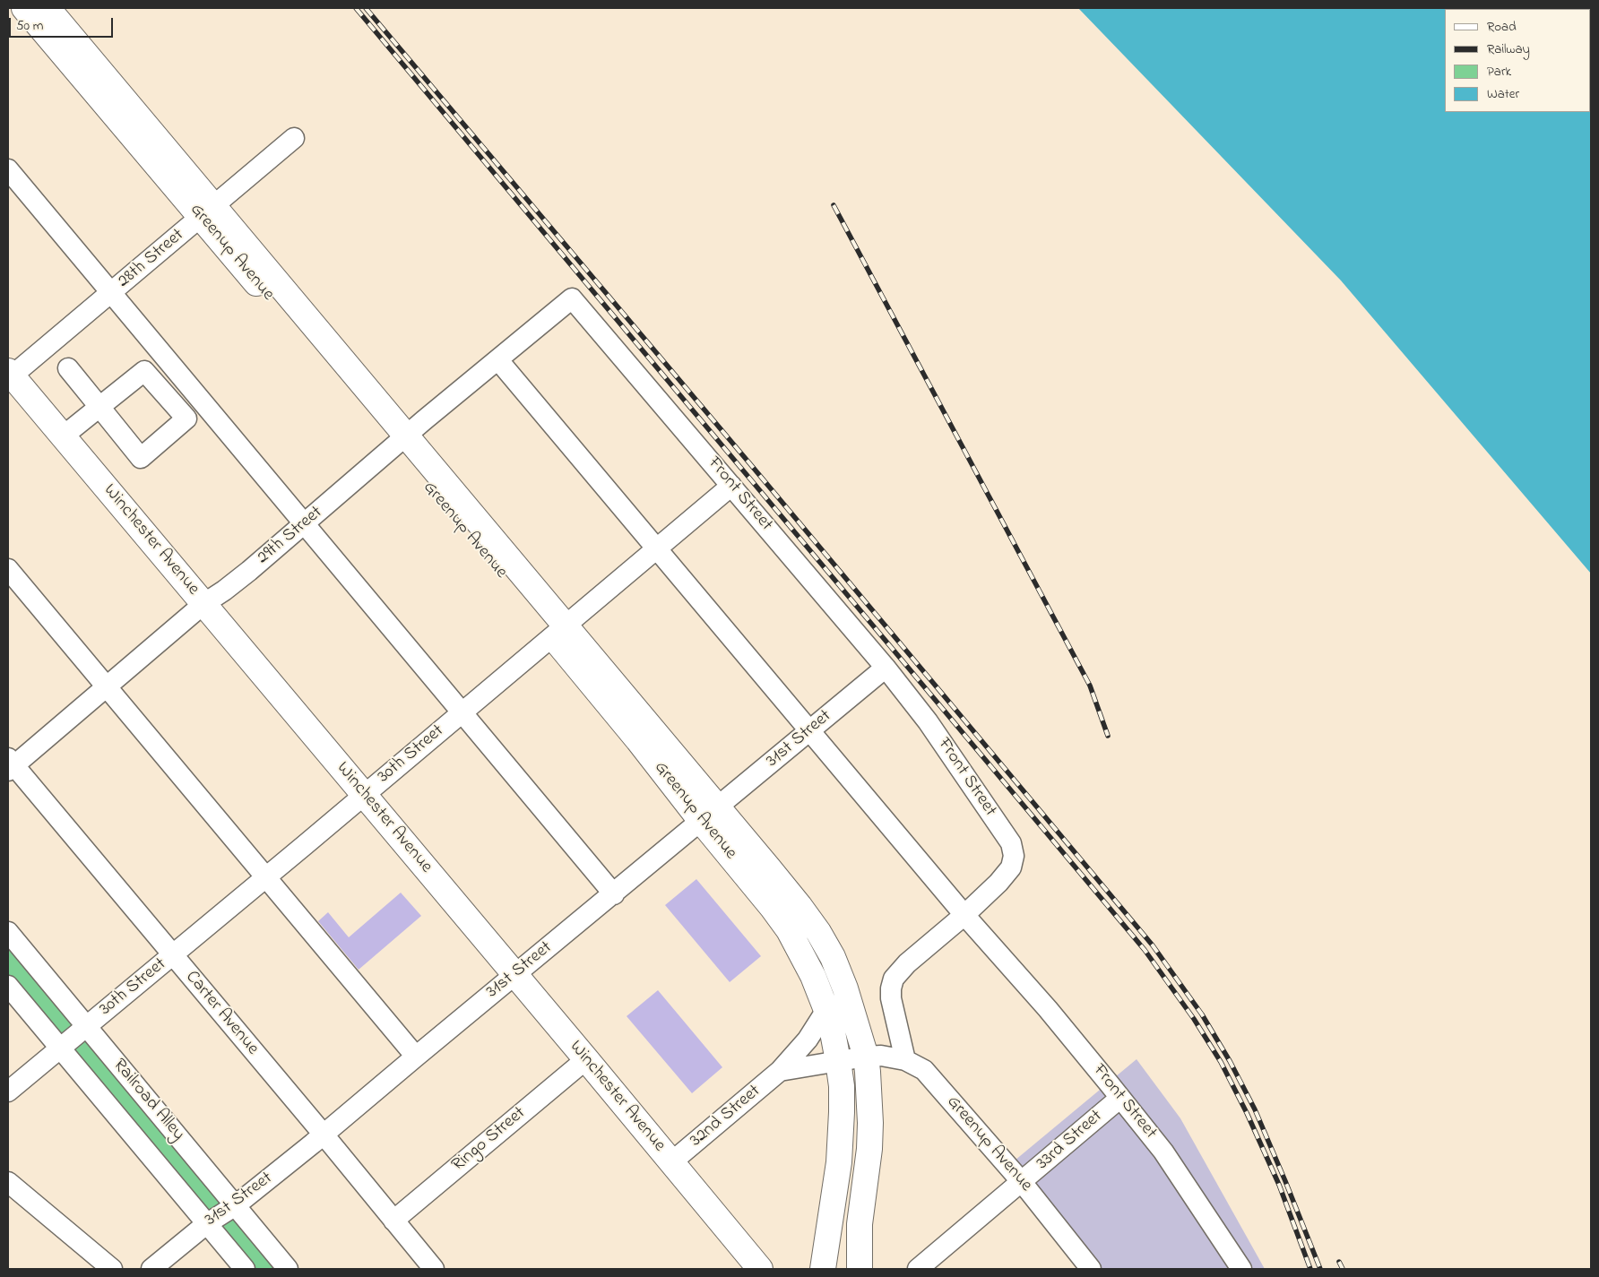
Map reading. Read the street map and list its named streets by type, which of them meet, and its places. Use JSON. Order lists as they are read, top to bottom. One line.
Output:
{"streets":{"main road":["Greenup Avenue","Winchester Avenue"],"street":["28th Street","Front Street","29th Street","31st Street","30th Street","Carter Avenue","Railroad Alley","32nd Street","Ringo Street","33rd Street"]},"crossings":[["Greenup Avenue","28th Street"],["Greenup Avenue","29th Street"],["Greenup Avenue","31st Street"],["Greenup Avenue","30th Street"],["Greenup Avenue","32nd Street"],["Greenup Avenue","33rd Street"],["28th Street","Winchester Avenue"],["Front Street","29th Street"],["Front Street","31st Street"],["Front Street","30th Street"],["Front Street","33rd Street"],["29th Street","Winchester Avenue"],["29th Street","Carter Avenue"],["Winchester Avenue","31st Street"],["Winchester Avenue","30th Street"],["Winchester Avenue","32nd Street"],["Winchester Avenue","Ringo Street"],["31st Street","Carter Avenue"],["31st Street","Railroad Alley"],["30th Street","Carter Avenue"],["30th Street","Railroad Alley"],["Carter Avenue","Ringo Street"]],"legend":["Road","Railway","Park","Water"],"scale_bar":"50 m"}
